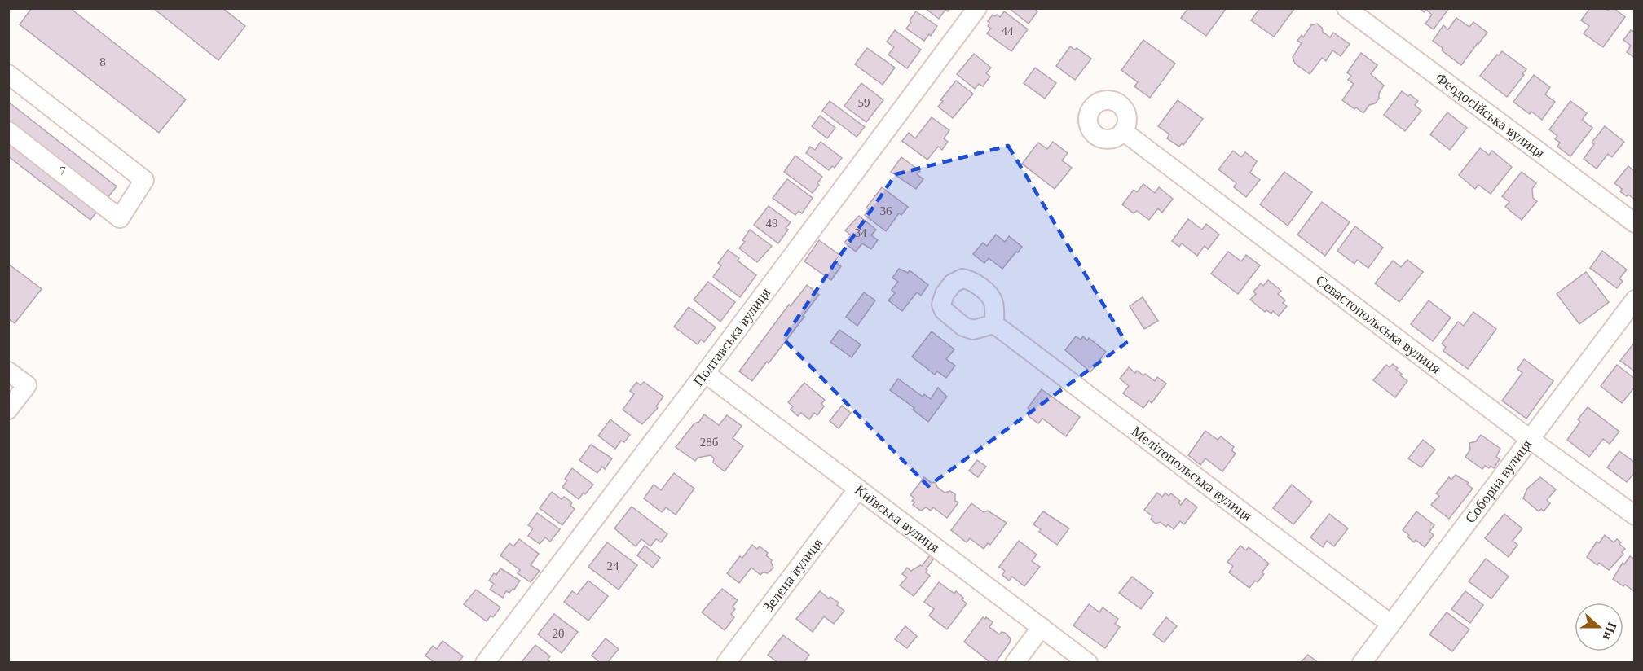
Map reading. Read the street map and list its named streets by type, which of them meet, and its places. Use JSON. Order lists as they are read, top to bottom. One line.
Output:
{"streets":{"street":["Феодосійська вулиця","Севастопольська вулиця","Полтавська вулиця","Мелітопольська вулиця","Соборна вулиця","Київська вулиця","Зелена вулиця"]},"crossings":[["Севастопольська вулиця","Соборна вулиця"],["Полтавська вулиця","Київська вулиця"],["Мелітопольська вулиця","Соборна вулиця"],["Київська вулиця","Зелена вулиця"]],"house_numbers":["44","8","59","7","36","49","34","28б","24","20"],"north":"right"}
